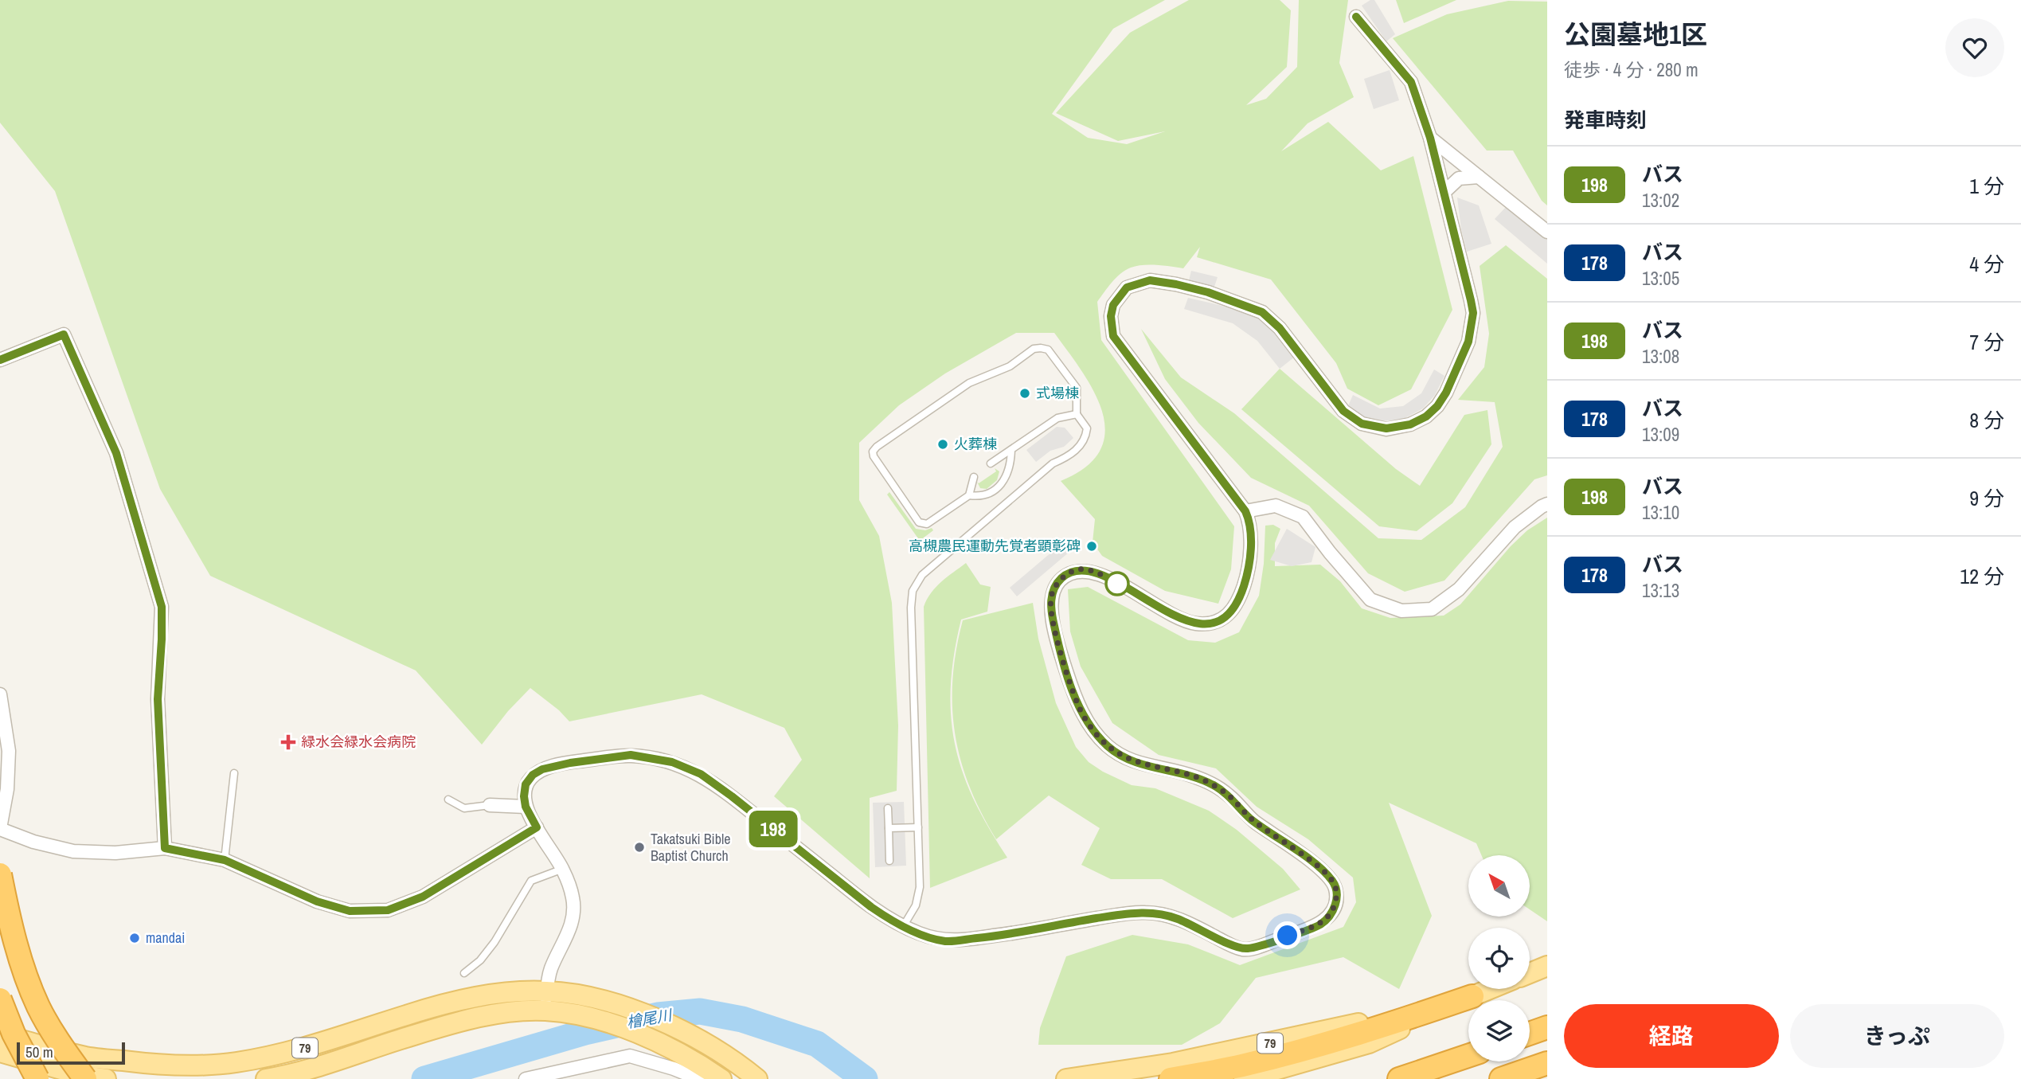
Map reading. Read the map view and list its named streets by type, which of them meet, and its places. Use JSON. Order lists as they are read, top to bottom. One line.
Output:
{"streets":{"main road":["79"]},"water":["檜尾川"],"places":{"other":["式場棟","火葬棟","高槻農民運動先覚者顕彰碑","Takatsuki Bible Baptist Church","mandai"],"health":["緑水会緑水会病院"]},"lines":["bus line 198"],"scale_bar":"50 m","north":"top left","page":{"on_map":"198","heading":[["公園墓地1区","徒歩 · 4 分 · 280 m"],"発車時刻"],"list":[{"mark":"198","name":"バス","note":"13:02","value":"1 分"},{"mark":"178","name":"バス","note":"13:05","value":"4 分"},{"mark":"198","name":"バス","note":"13:08","value":"7 分"},{"mark":"178","name":"バス","note":"13:09","value":"8 分"},{"mark":"198","name":"バス","note":"13:10","value":"9 分"},{"mark":"178","name":"バス","note":"13:13","value":"12 分"}],"buttons":["経路","きっぷ"],"scale":"50 m"}}
